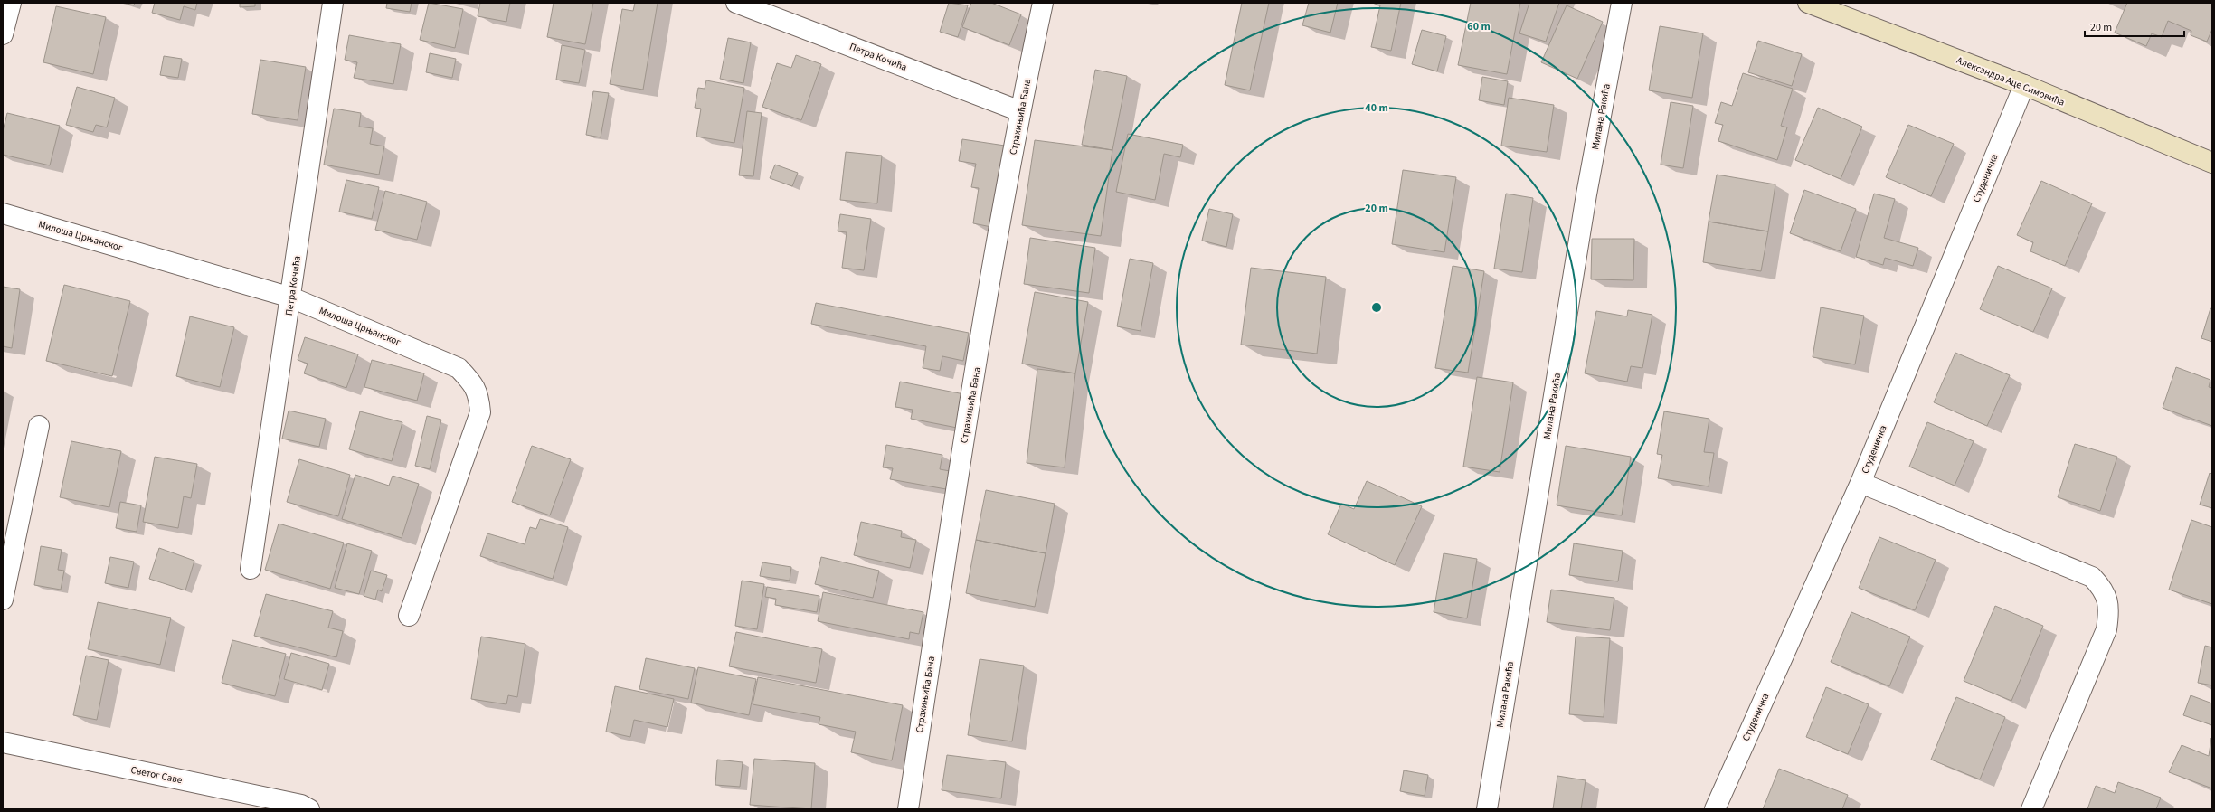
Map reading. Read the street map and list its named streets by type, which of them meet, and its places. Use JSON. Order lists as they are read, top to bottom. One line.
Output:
{"streets":{"street":["Петра Кочића","Александра Аце Симовића","Страхињића Бана","Милана Ракића","Студеничка","Милоша Црњанског","Светог Саве"]},"crossings":[["Петра Кочића","Страхињића Бана"],["Петра Кочића","Милоша Црњанског"],["Александра Аце Симовића","Студеничка"]],"scale_bar":"20 m","rings":["60 m","40 m","20 m"]}
